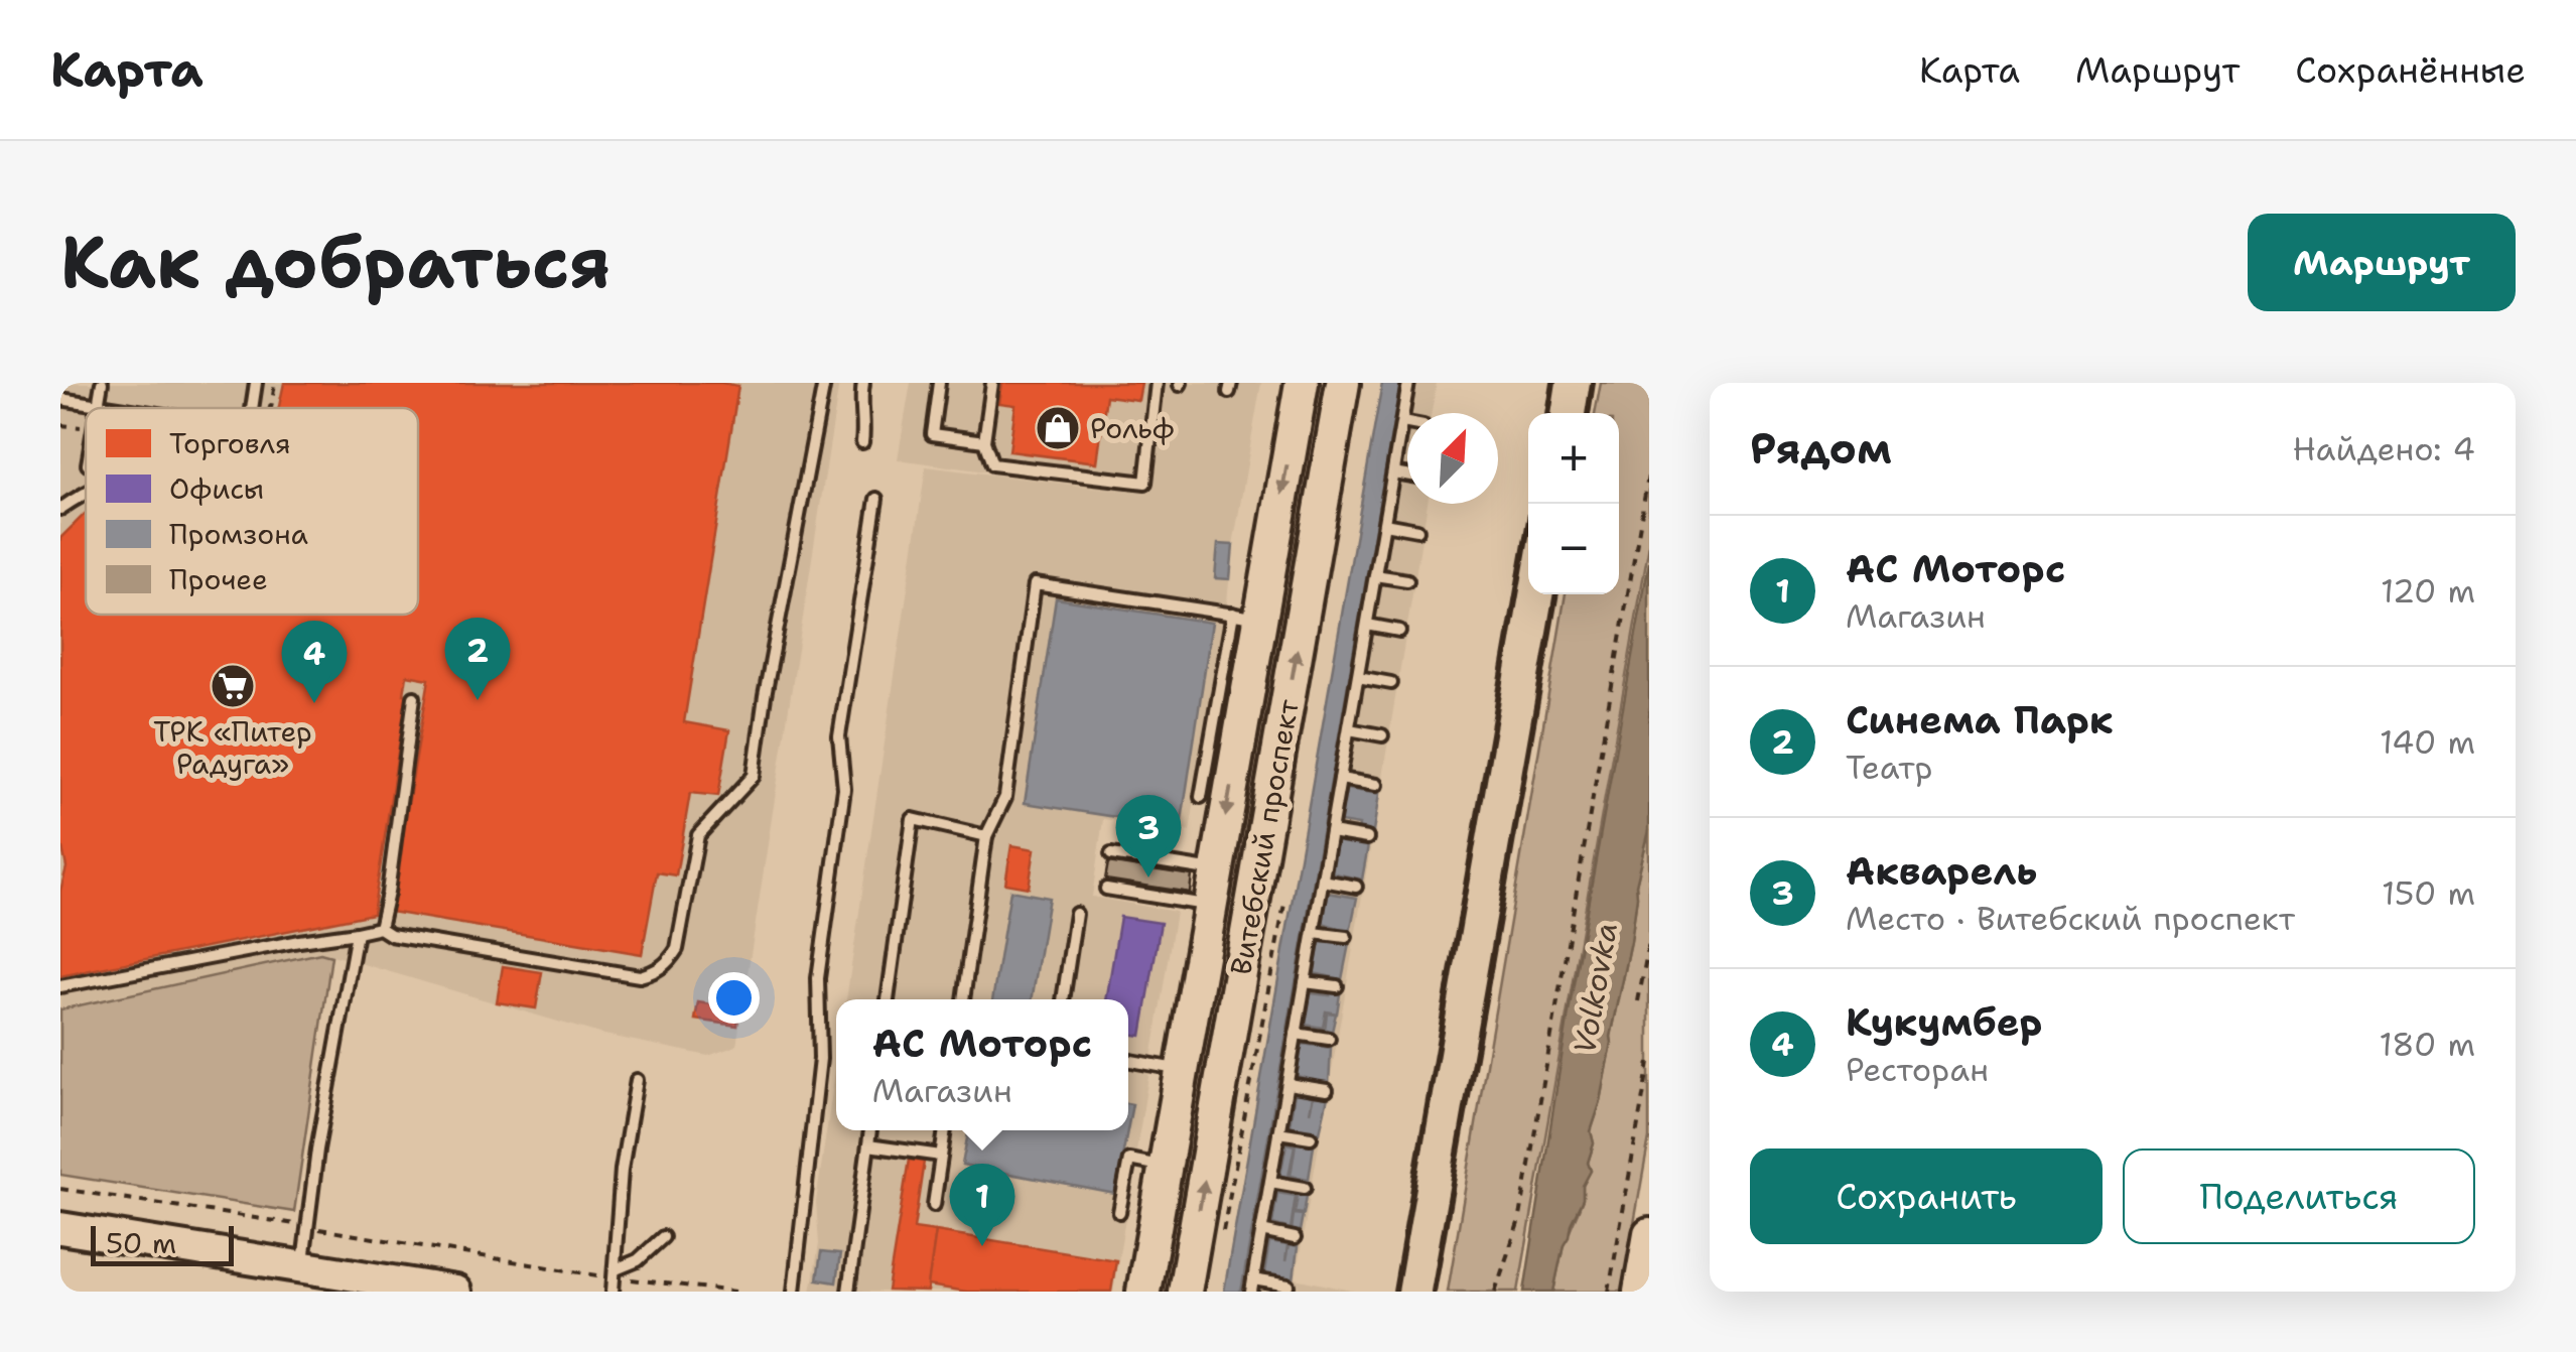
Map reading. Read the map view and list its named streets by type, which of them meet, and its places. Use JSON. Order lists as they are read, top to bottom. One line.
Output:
{"streets":{"main road":["Витебский проспект"]},"water":["Volkovka"],"places":{"shop":["Рольф"],"supermarket":["ТРК «Питер Радуга»"]},"legend":["Торговля","Офисы","Промзона","Прочее"],"scale_bar":"50 m","north":"top right","page":{"header":"Карта","nav":["Карта","Маршрут","Сохранённые"],"buttons":["Маршрут",["Сохранить","Поделиться"]],"title":"Как добраться","heading":["Рядом","Найдено: 4"],"map_buttons":["+","−"],"list":[{"mark":"1","name":"АС Моторс","note":"Магазин","value":"120 m"},{"mark":"2","name":"Синема Парк","note":"Театр","value":"140 m"},{"mark":"3","name":"Акварель","note":"Место · Витебский проспект","value":"150 m"},{"mark":"4","name":"Кукумбер","note":"Ресторан","value":"180 m"}],"pins":["2","4","3","1"],"popup":["АС Моторс","Магазин"],"scale":"50 m"}}
